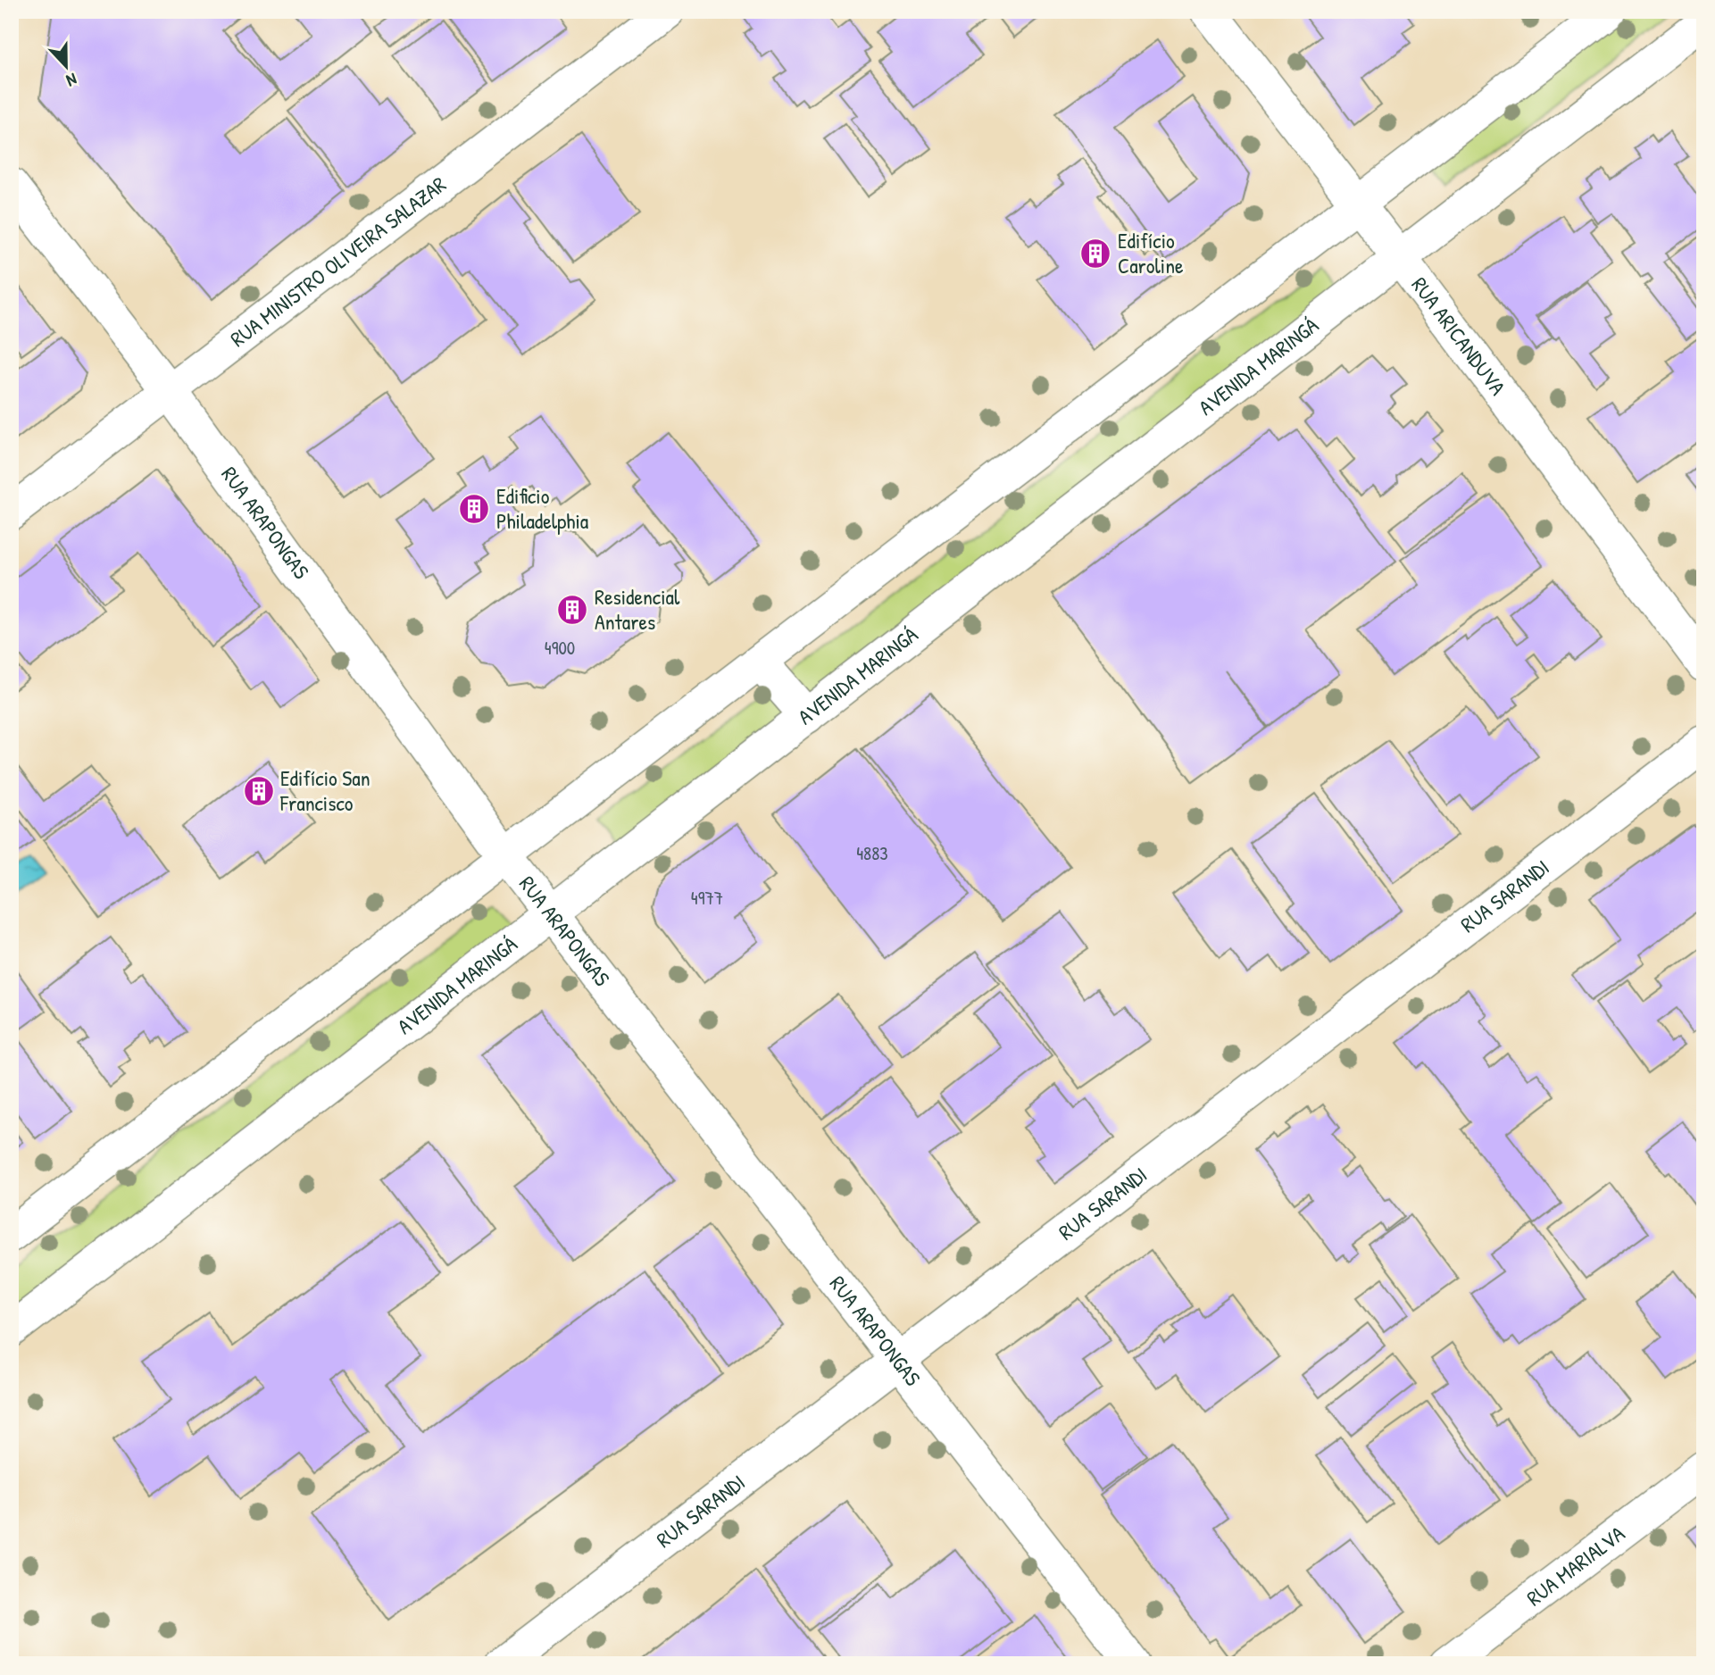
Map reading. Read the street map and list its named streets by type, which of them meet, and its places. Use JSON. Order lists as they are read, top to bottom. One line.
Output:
{"streets":{"street":["RUA MINISTRO OLIVEIRA SALAZAR","RUA ARICANDUVA","AVENIDA MARINGÁ","RUA ARAPONGAS","RUA SARANDI","RUA MARIALVA"]},"crossings":[["RUA MINISTRO OLIVEIRA SALAZAR","RUA ARAPONGAS"],["RUA ARICANDUVA","AVENIDA MARINGÁ"],["AVENIDA MARINGÁ","RUA ARAPONGAS"],["RUA ARAPONGAS","RUA SARANDI"]],"places":{"building":["Edifício Caroline","Edificio Philadelphia","Residencial Antares","Edifício San Francisco"]},"house_numbers":["4900","4883","4977"],"north":"bottom"}
